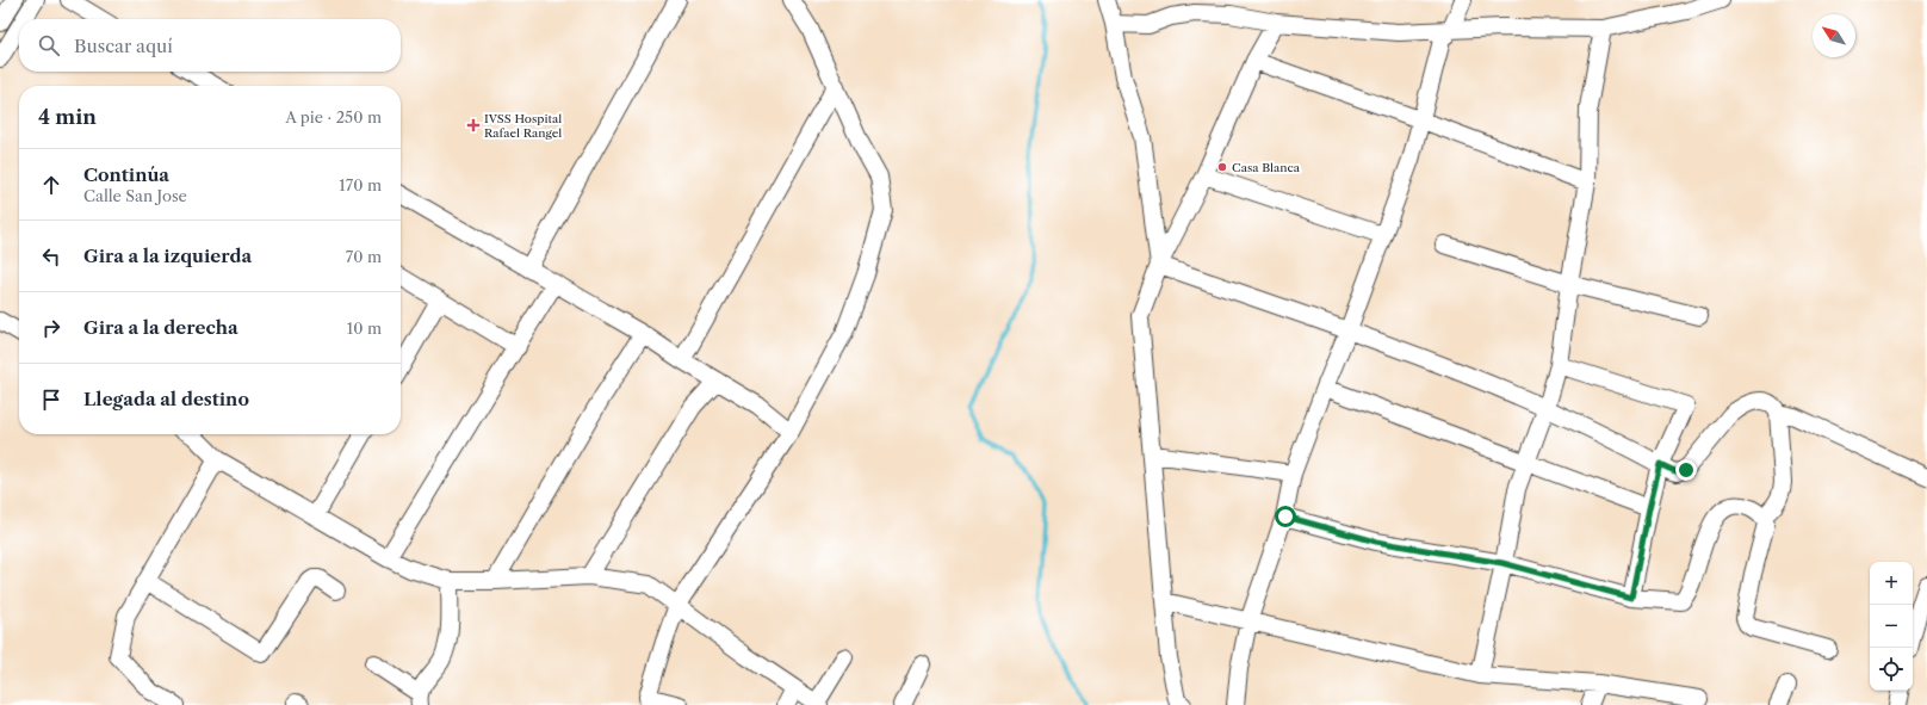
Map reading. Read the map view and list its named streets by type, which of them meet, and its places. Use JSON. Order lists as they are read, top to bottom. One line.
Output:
{"places":{"health":["IVSS Hospital Rafael Rangel"],"other":["Casa Blanca"]},"north":"top left","page":{"search":"Buscar aquí","heading":["4 min","A pie · 250 m"],"list":[["Continúa","Calle San Jose","170 m"],["Gira a la izquierda","70 m"],["Gira a la derecha","10 m"],"Llegada al destino"],"map_buttons":["+","−"]}}
